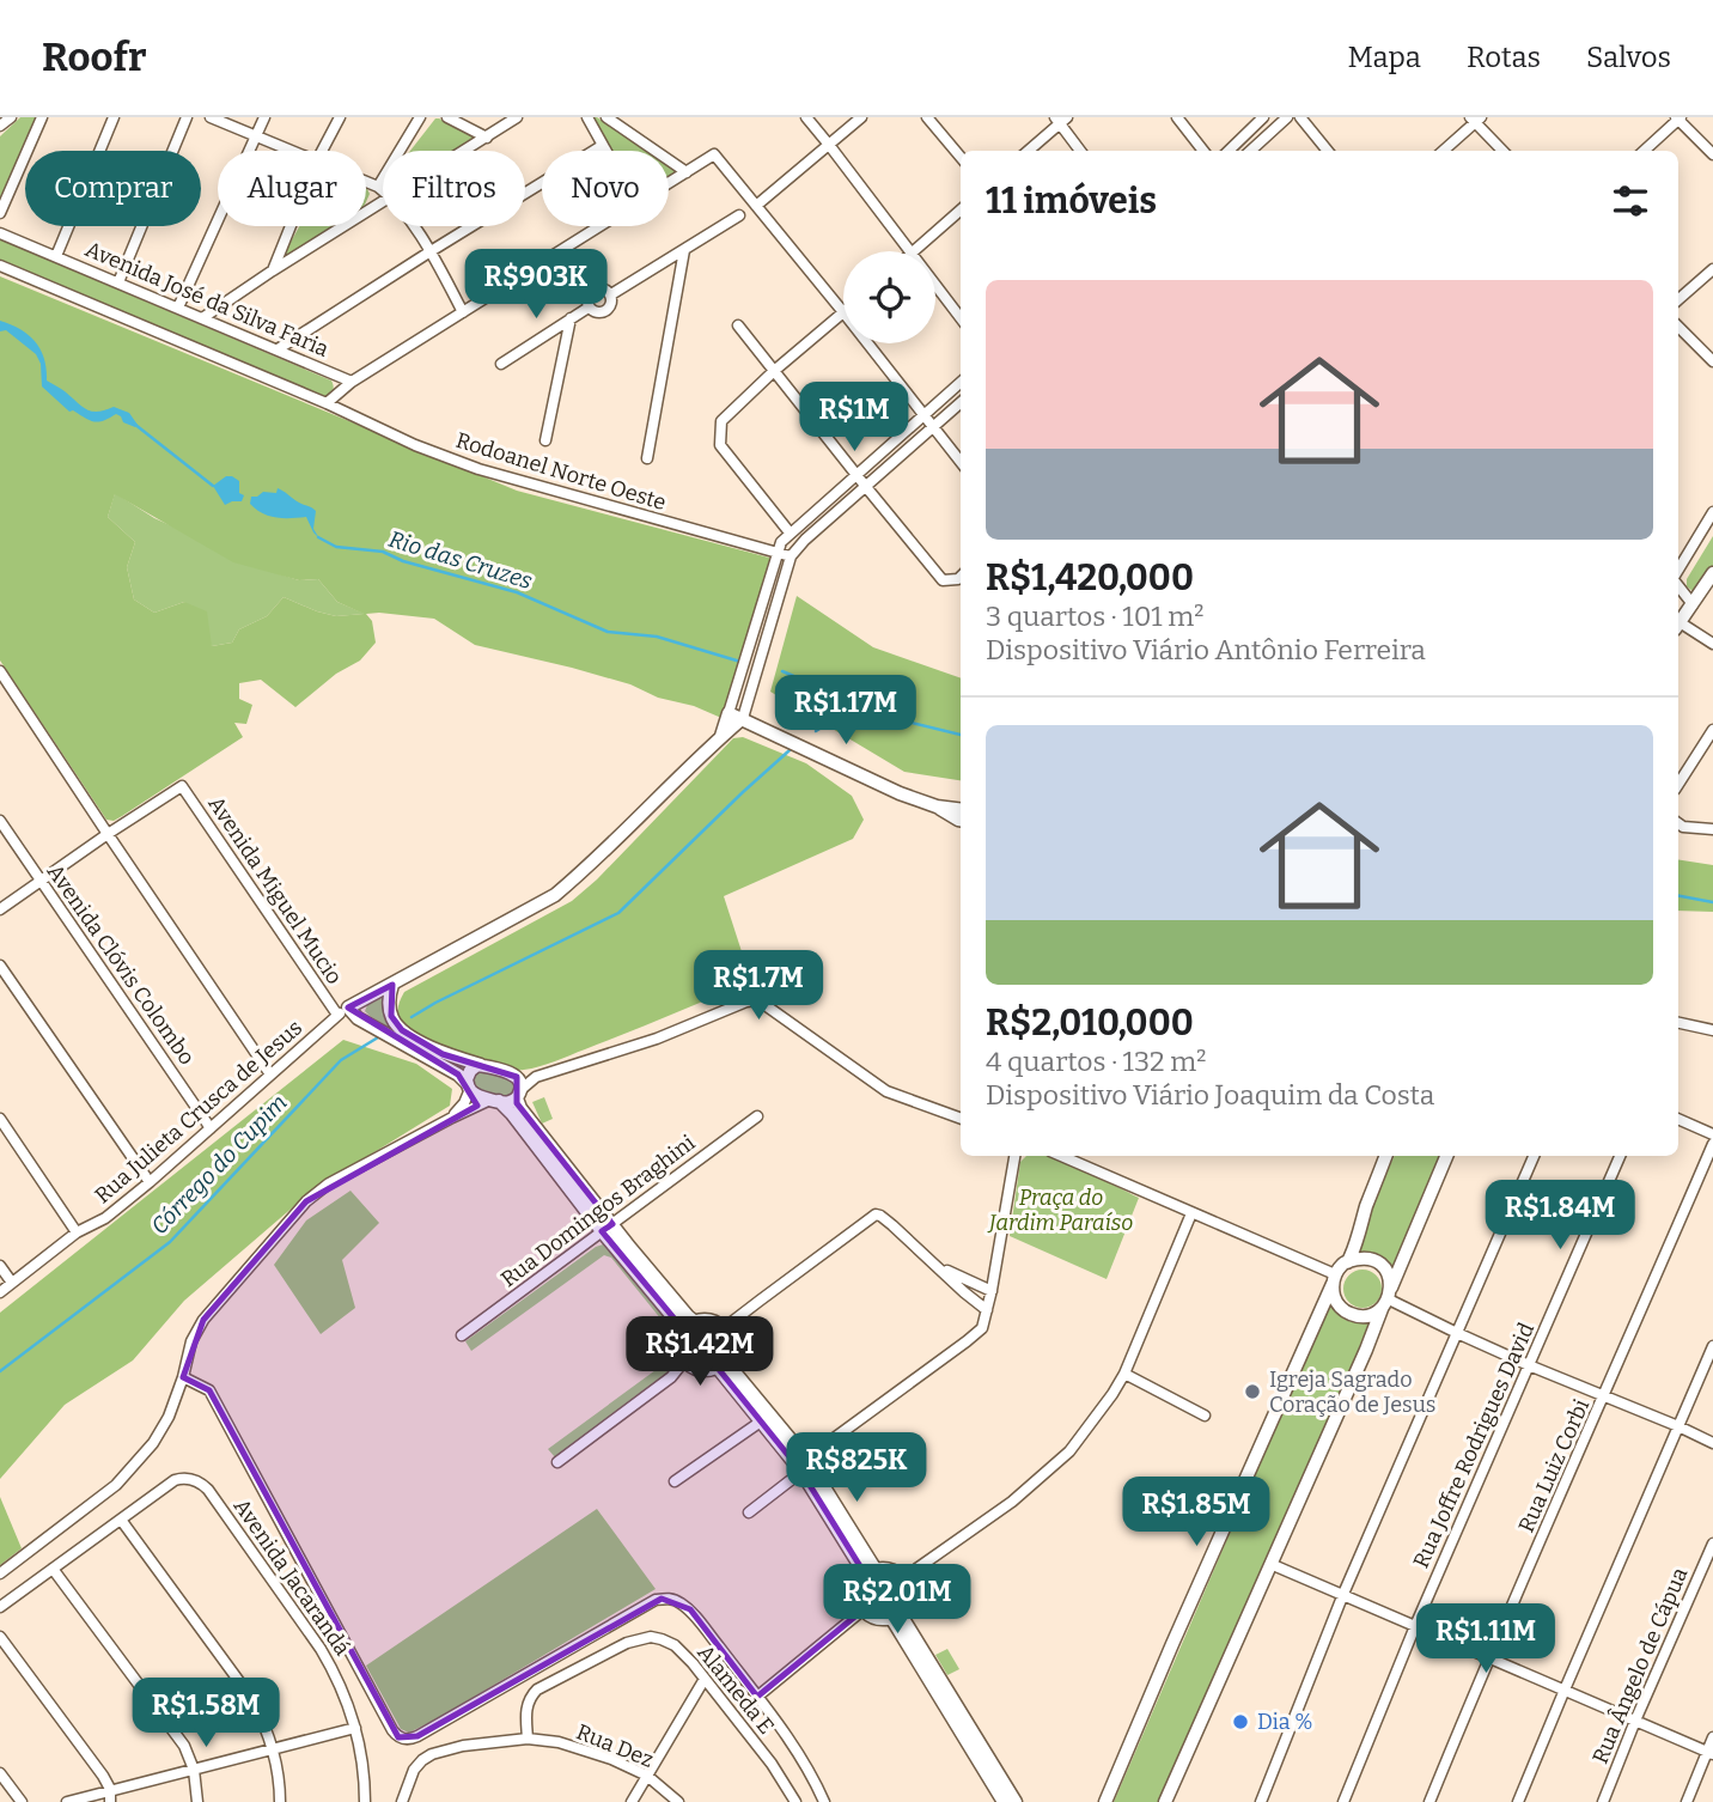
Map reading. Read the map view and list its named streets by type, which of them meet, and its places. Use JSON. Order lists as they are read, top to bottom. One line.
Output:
{"streets":{"street":["Avenida José da Silva Faria","Rodoanel Norte Oeste","Avenida Miguel Mucio","Avenida Clóvis Colombo","Rua Julieta Crusca de Jesus","Rua Domingos Braghini","Rua Joffre Rodrigues David","Rua Luiz Corbi","Avenida Jacarandá","Rua Ângelo de Cápua","Alameda E","Rua Dez"]},"crossings":[["Avenida Miguel Mucio","Rua Julieta Crusca de Jesus"],["Avenida Clóvis Colombo","Rua Julieta Crusca de Jesus"],["Alameda E","Rua Dez"]],"water":["Rio das Cruzes","Córrego do Cupim"],"parks":["Praça do Jardim Paraíso"],"places":["Igreja Sagrado Coração de Jesus","Dia %"],"page":{"header":"Roofr","nav":["Mapa","Rotas","Salvos"],"chip":["Comprar","Alugar","Filtros","Novo"],"heading":"11 imóveis","price":["R$903K","R$1M","R$1.17M","R$1.7M","R$1.84M","R$1.42M","R$825K","R$1.85M","R$2.01M","R$1.11M","R$1.58M"],"list":[{"name":"R$1,420,000","note":"3 quartos · 101 m² · Dispositivo Viário Antônio Ferreira"},{"name":"R$2,010,000","note":"4 quartos · 132 m² · Dispositivo Viário Joaquim da Costa"}]}}
